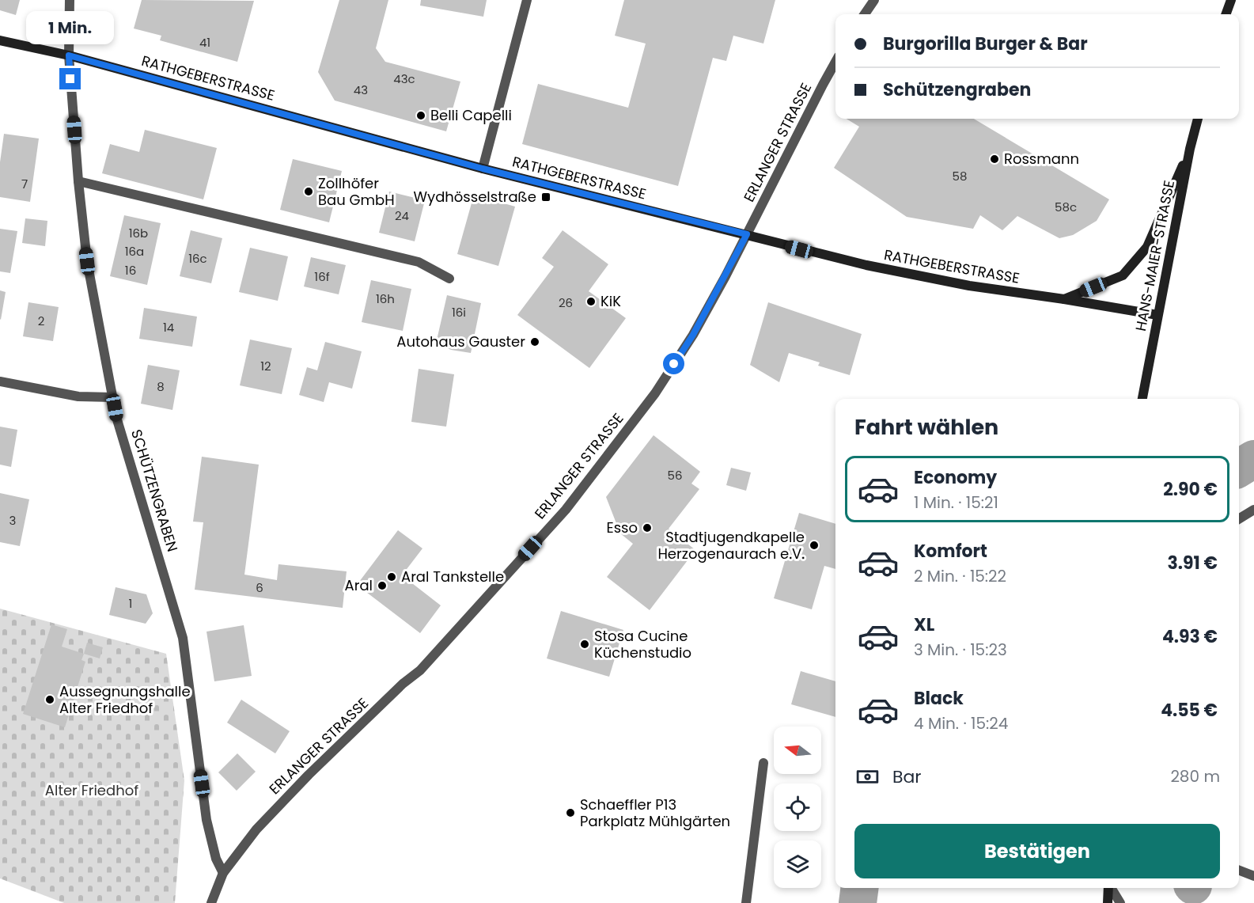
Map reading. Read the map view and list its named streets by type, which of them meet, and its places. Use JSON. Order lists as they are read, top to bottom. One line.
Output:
{"streets":{"street":["RATHGEBERSTRASSE","ERLANGER STRASSE","HANS-MAIER-STRASSE","SCHÜTZENGRABEN"]},"crossings":[["RATHGEBERSTRASSE","ERLANGER STRASSE"],["RATHGEBERSTRASSE","HANS-MAIER-STRASSE"],["RATHGEBERSTRASSE","SCHÜTZENGRABEN"],["ERLANGER STRASSE","SCHÜTZENGRABEN"]],"parks":["Alter Friedhof"],"places":{"other":["Belli Capelli","Rossmann","Zollhöfer Bau GmbH","KiK","Autohaus Gauster","Esso","Stadtjugendkapelle Herzogenaurach e.V.","Aral Tankstelle","Aral","Stosa Cucine Küchenstudio","Aussegnungshalle Alter Friedhof","Schaeffler P13 Parkplatz Mühlgärten"],"transit":["Wydhösselstraße"]},"house_numbers":["41","43c","43","58","7","58c","24","16b","16a","16c","16","16f","16h","26","16i","2","14","12","8","56","3","6","1"],"north":"left","page":{"bubble":"1 Min.","banner":["Burgorilla Burger & Bar","Schützengraben"],"heading":"Fahrt wählen","list":[{"name":"Economy","note":"1 Min. · 15:21","value":"2.90 €"},{"name":"Komfort","note":"2 Min. · 15:22","value":"3.91 €"},{"name":"XL","note":"3 Min. · 15:23","value":"4.93 €"},{"name":"Black","note":"4 Min. · 15:24","value":"4.55 €"}],"pay":["Bar","280 m"],"buttons":"Bestätigen"}}
